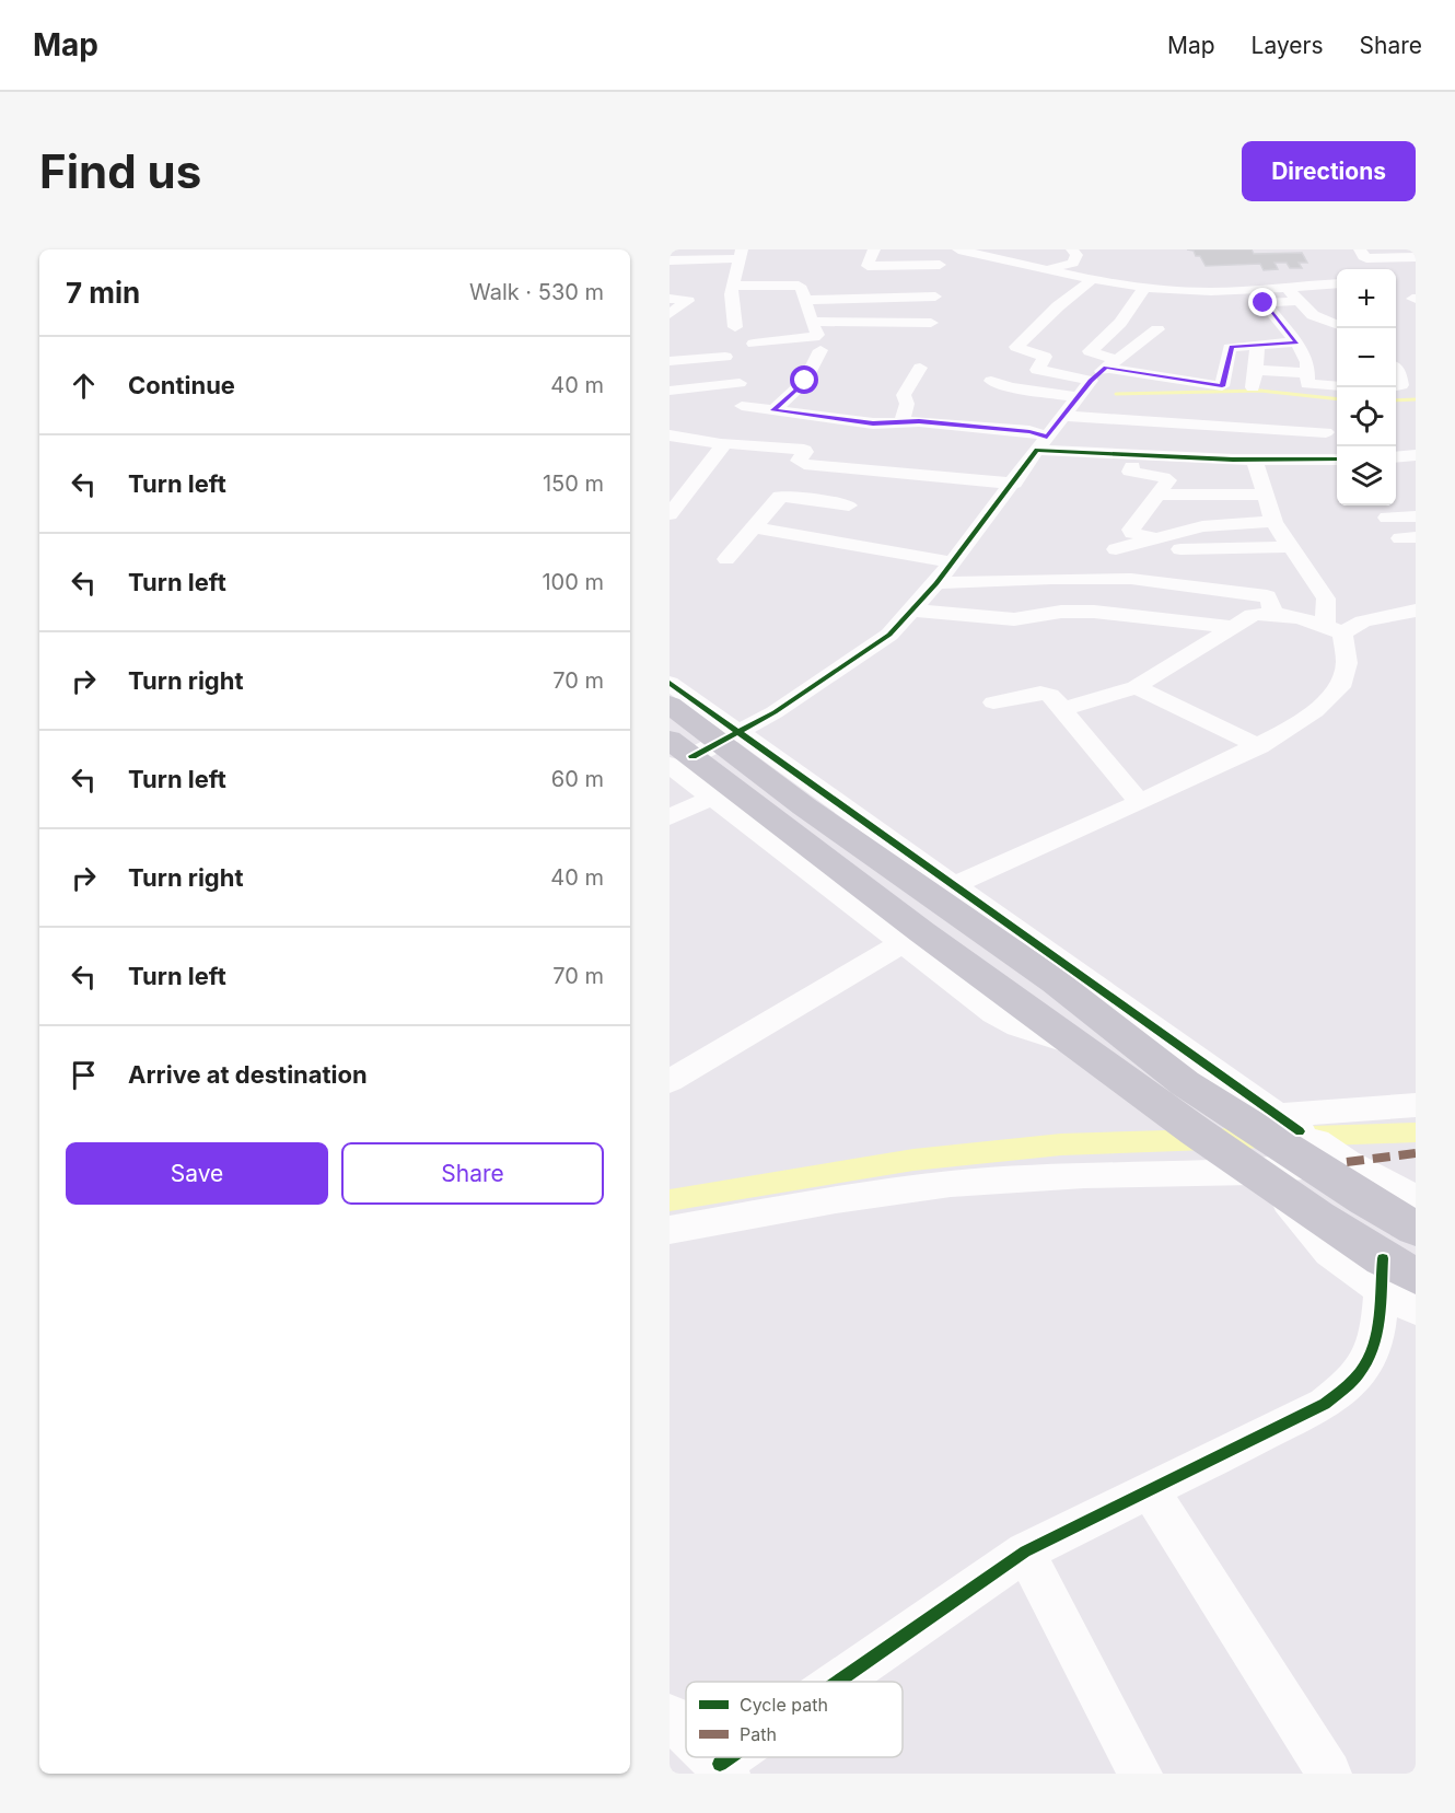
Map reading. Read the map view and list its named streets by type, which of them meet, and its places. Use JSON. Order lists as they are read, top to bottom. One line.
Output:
{"legend":["Cycle path","Path"],"page":{"header":"Map","nav":["Map","Layers","Share"],"buttons":["Directions",["Save","Share"]],"title":"Find us","heading":["7 min","Walk · 530 m"],"map_buttons":["+","−"],"list":[["Continue","40 m"],["Turn left","150 m"],["Turn left","100 m"],["Turn right","70 m"],["Turn left","60 m"],["Turn right","40 m"],["Turn left","70 m"],"Arrive at destination"]}}
